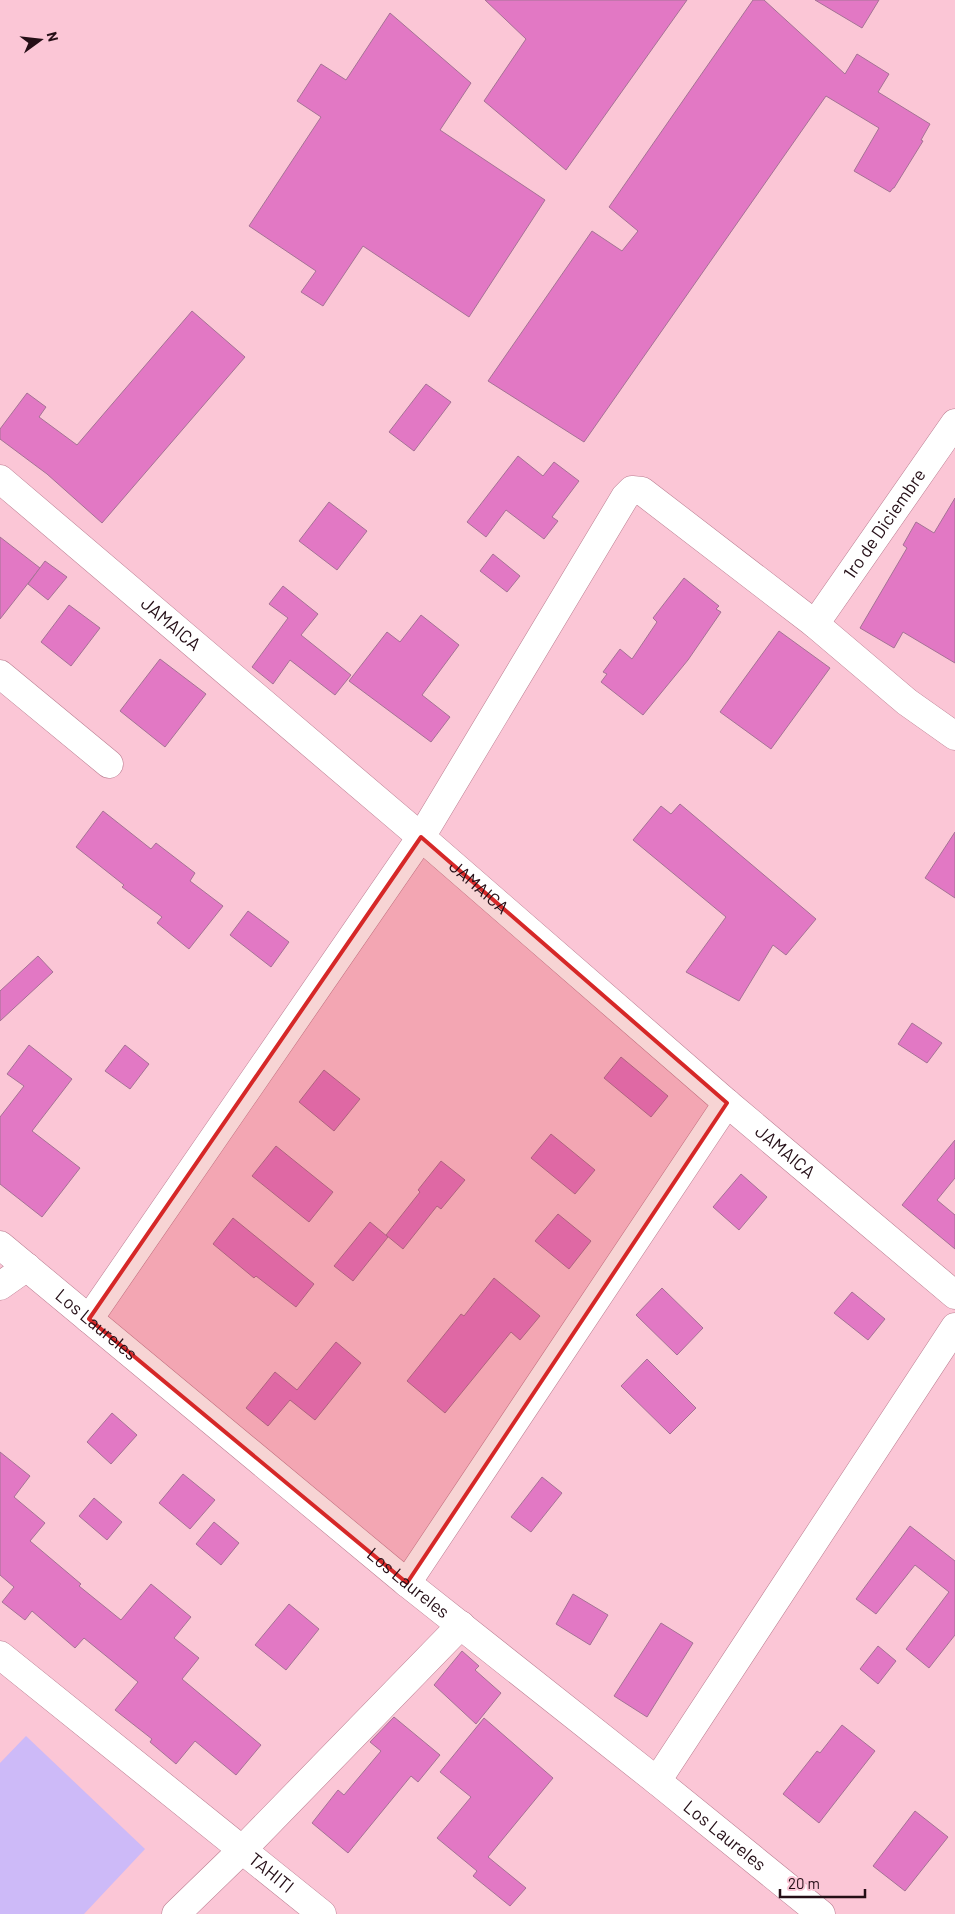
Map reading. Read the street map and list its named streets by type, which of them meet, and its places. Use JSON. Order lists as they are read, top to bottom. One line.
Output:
{"streets":{"street":["1ro de Diciembre","JAMAICA","Los Laureles","TAHITI"]},"scale_bar":"20 m","north":"right"}
